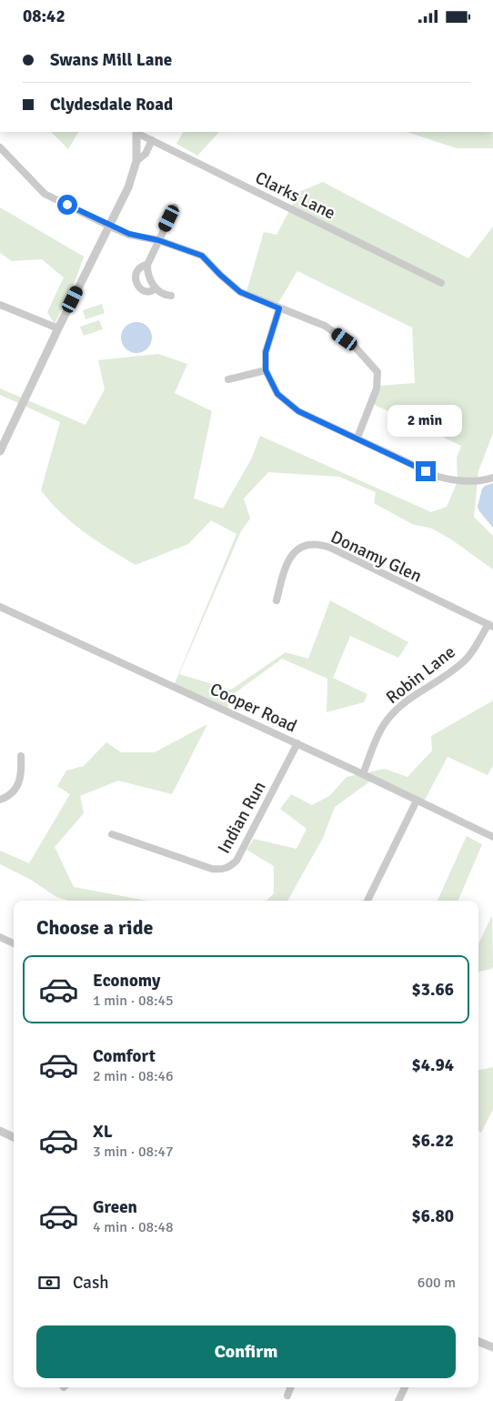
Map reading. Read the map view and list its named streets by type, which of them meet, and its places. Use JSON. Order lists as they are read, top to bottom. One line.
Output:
{"streets":{"street":["Clarks Lane","Donamy Glen","Robin Lane","Cooper Road","Indian Run"]},"crossings":[["Donamy Glen","Robin Lane"],["Robin Lane","Cooper Road"],["Cooper Road","Indian Run"]],"page":{"status":"08:42","banner":["Swans Mill Lane","Clydesdale Road"],"bubble":"2 min","heading":"Choose a ride","list":[{"name":"Economy","note":"1 min · 08:45","value":"$3.66"},{"name":"Comfort","note":"2 min · 08:46","value":"$4.94"},{"name":"XL","note":"3 min · 08:47","value":"$6.22"},{"name":"Green","note":"4 min · 08:48","value":"$6.80"}],"pay":["Cash","600 m"],"buttons":"Confirm"}}
